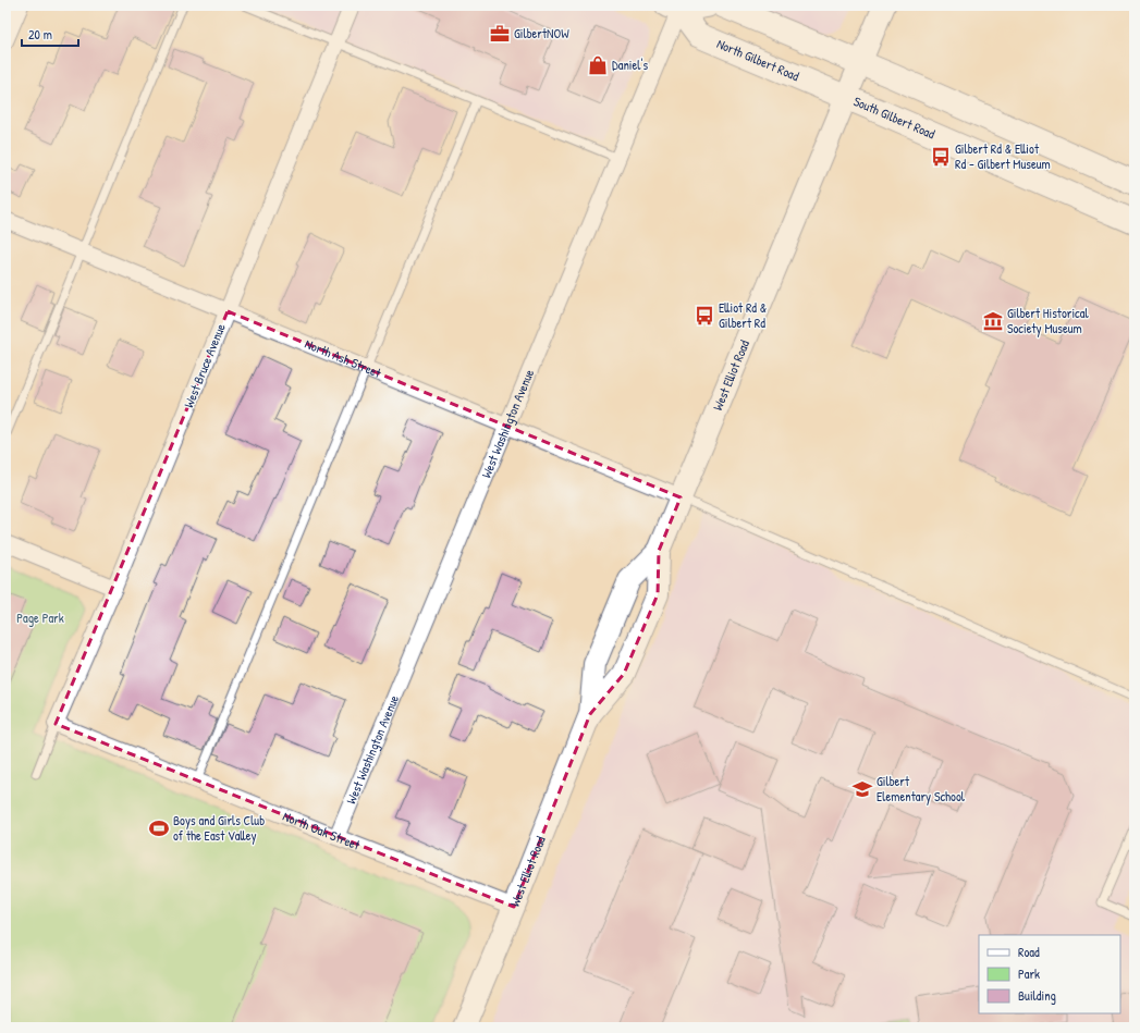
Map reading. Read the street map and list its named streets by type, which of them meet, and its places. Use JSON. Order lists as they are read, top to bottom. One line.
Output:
{"streets":{"main road":["North Gilbert Road","South Gilbert Road","West Elliot Road"],"street":["North Ash Street","West Bruce Avenue","West Washington Avenue","North Oak Street"]},"crossings":[["North Gilbert Road","South Gilbert Road"],["North Gilbert Road","West Elliot Road"],["North Gilbert Road","West Washington Avenue"],["South Gilbert Road","West Elliot Road"],["North Ash Street","West Bruce Avenue"],["North Ash Street","West Elliot Road"],["North Ash Street","West Washington Avenue"],["West Bruce Avenue","North Oak Street"],["West Elliot Road","North Oak Street"],["West Washington Avenue","North Oak Street"]],"parks":["Page Park"],"places":{"office":["GilbertNOW"],"shop":["Daniel's"],"bus stop":["Gilbert Rd & Elliot Rd - Gilbert Museum","Elliot Rd & Gilbert Rd"],"museum":["Gilbert Historical Society Museum"],"school or university":["Gilbert Elementary School"],"sports":["Boys and Girls Club of the East Valley"]},"legend":["Road","Park","Building"],"scale_bar":"20 m"}
